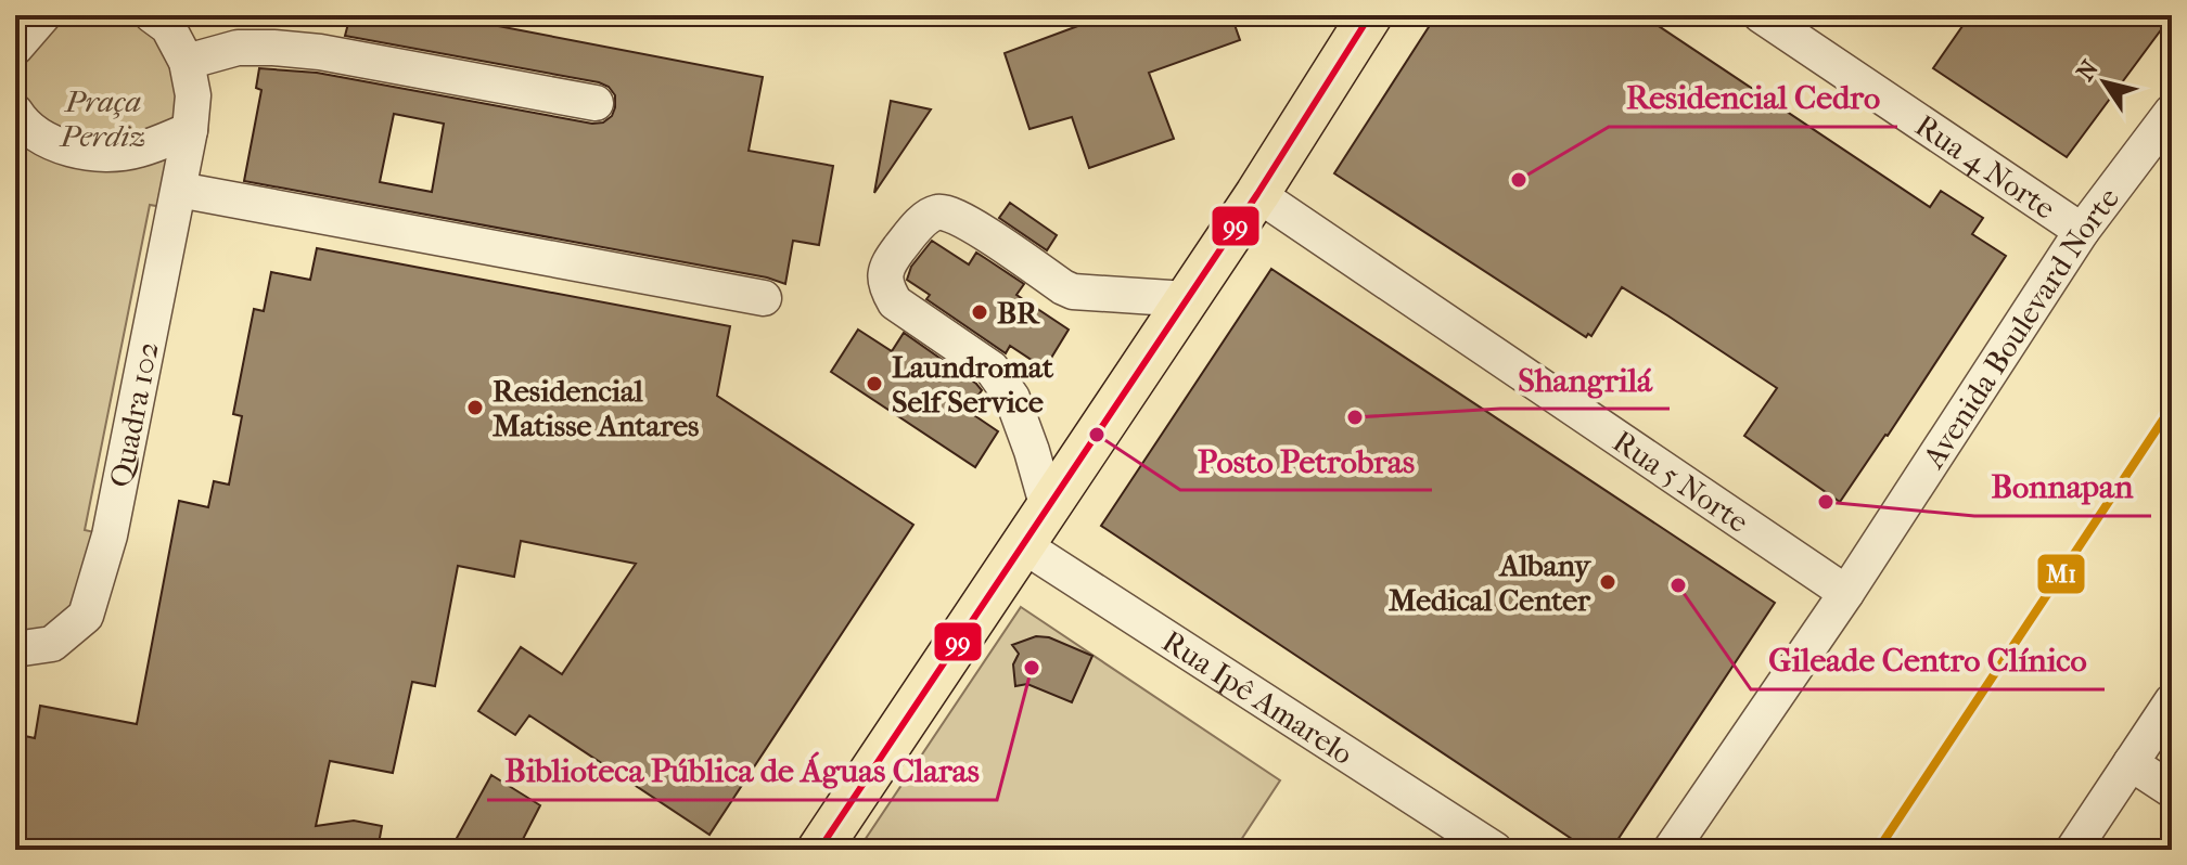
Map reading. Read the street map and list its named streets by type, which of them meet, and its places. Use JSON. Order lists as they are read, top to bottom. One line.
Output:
{"streets":{"street":["Rua 4 Norte","Avenida Boulevard Norte","Quadra 102","Rua 5 Norte","Rua Ipê Amarelo"]},"crossings":[["Rua 4 Norte","Avenida Boulevard Norte"],["Avenida Boulevard Norte","Rua 5 Norte"]],"parks":["Praça Perdiz"],"places":["Residencial Cedro","BR","Laundromat Self Service","Residencial Matisse Antares","Shangrilá","Posto Petrobras","Bonnapan","Albany Medical Center","Gileade Centro Clínico","Biblioteca Pública de Águas Claras"],"lines":["transit line 99","transit line M1"],"north":"top left"}
